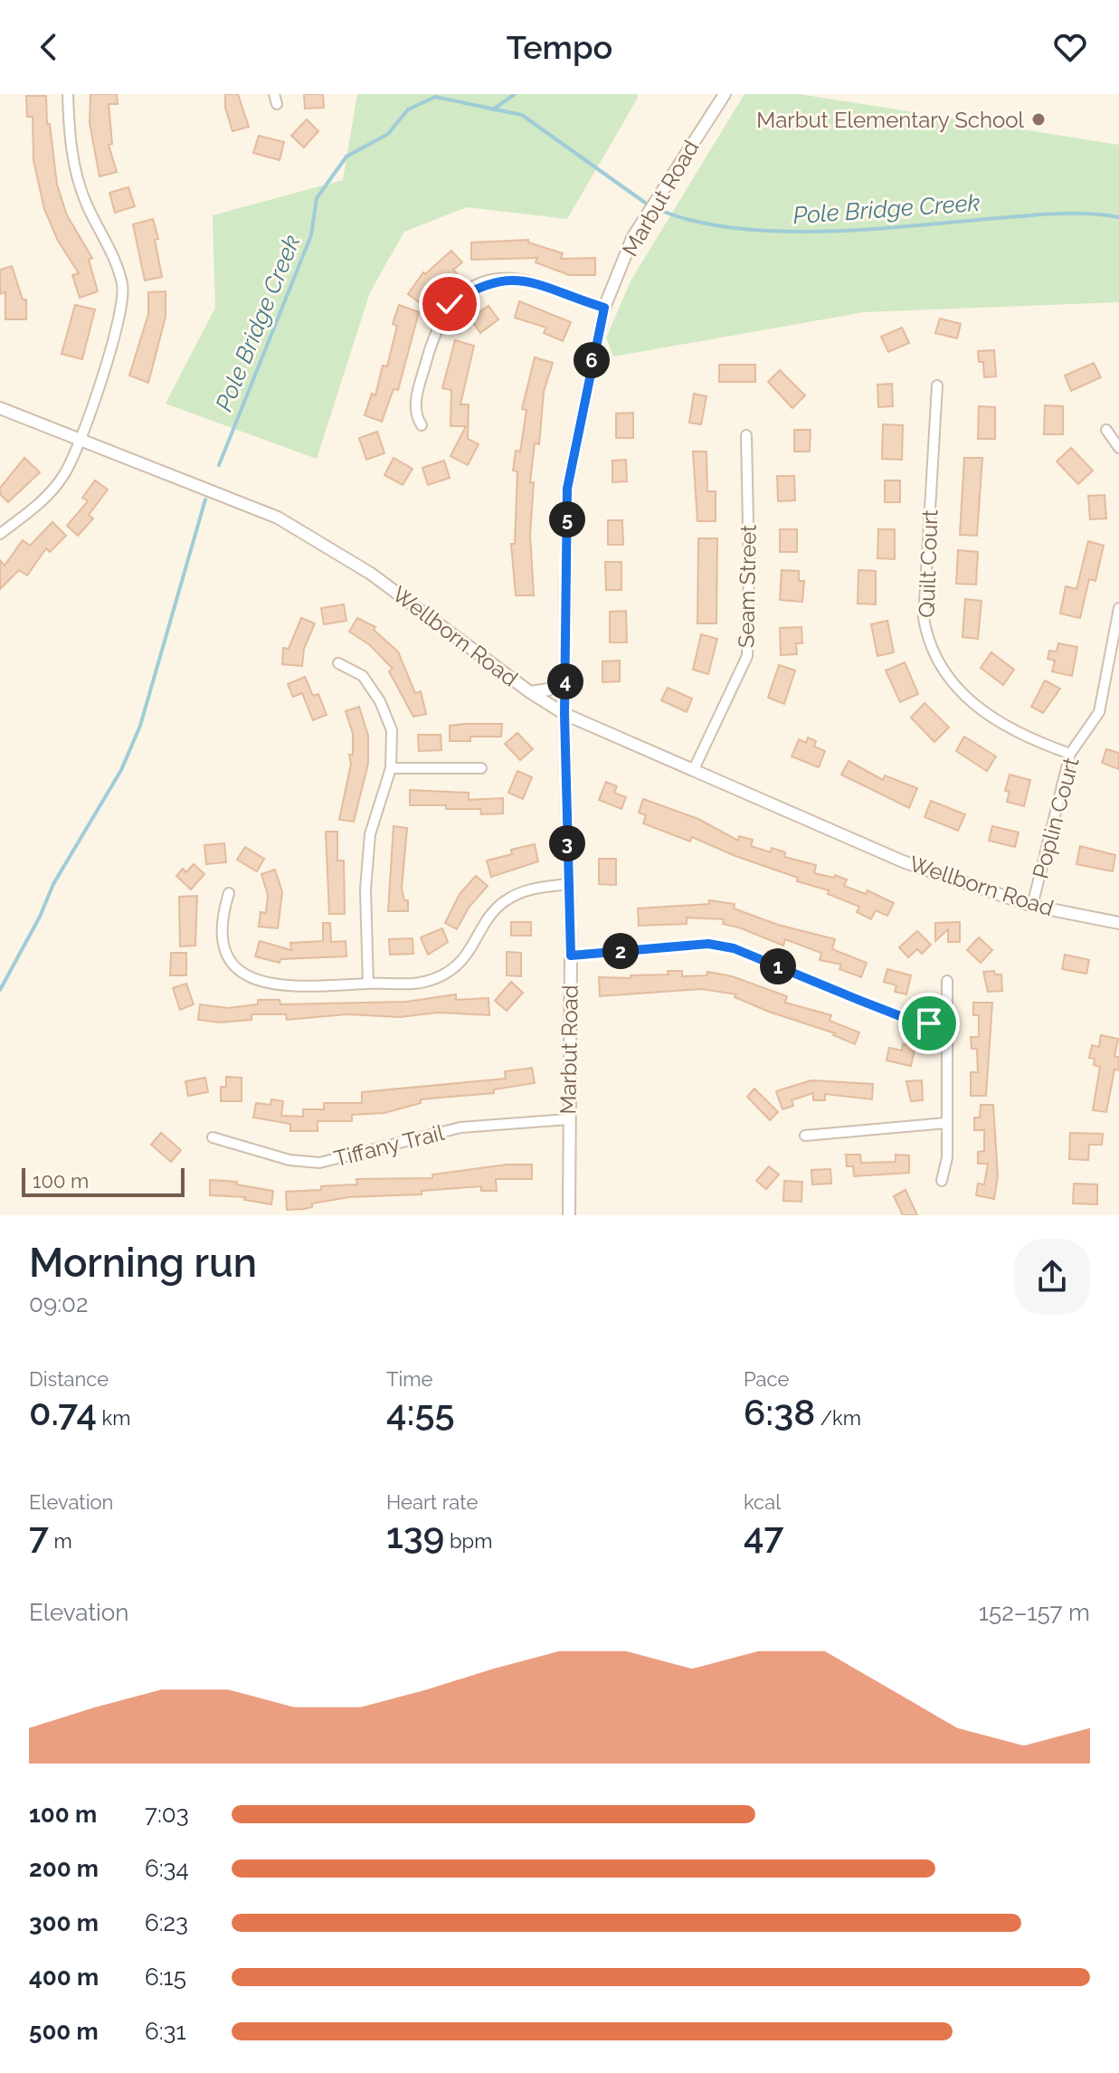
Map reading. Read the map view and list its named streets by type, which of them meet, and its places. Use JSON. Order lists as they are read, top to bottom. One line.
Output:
{"streets":{"street":["Marbut Road","Quilt Court","Seam Street","Wellborn Road","Poplin Court","Tiffany Trail"]},"crossings":[["Marbut Road","Wellborn Road"],["Marbut Road","Tiffany Trail"],["Quilt Court","Poplin Court"],["Seam Street","Wellborn Road"],["Wellborn Road","Poplin Court"]],"water":["Pole Bridge Creek"],"places":["Marbut Elementary School"],"scale_bar":"100 m","page":{"header":"Tempo","pins":["6","5","4","3","2","1"],"scale":"100 m","heading":["Morning run","09:02"],"stats":[["Distance","0.74 km"],["Time","4:55"],["Pace","6:38 /km"],["Elevation","7 m"],["Heart rate","139 bpm"],["kcal","47"]],"chart":["Elevation","152–157 m"],"list":[{"name":"100 m","note":"7:03"},{"name":"200 m","note":"6:34"},{"name":"300 m","note":"6:23"},{"name":"400 m","note":"6:15"},{"name":"500 m","note":"6:31"}]}}
